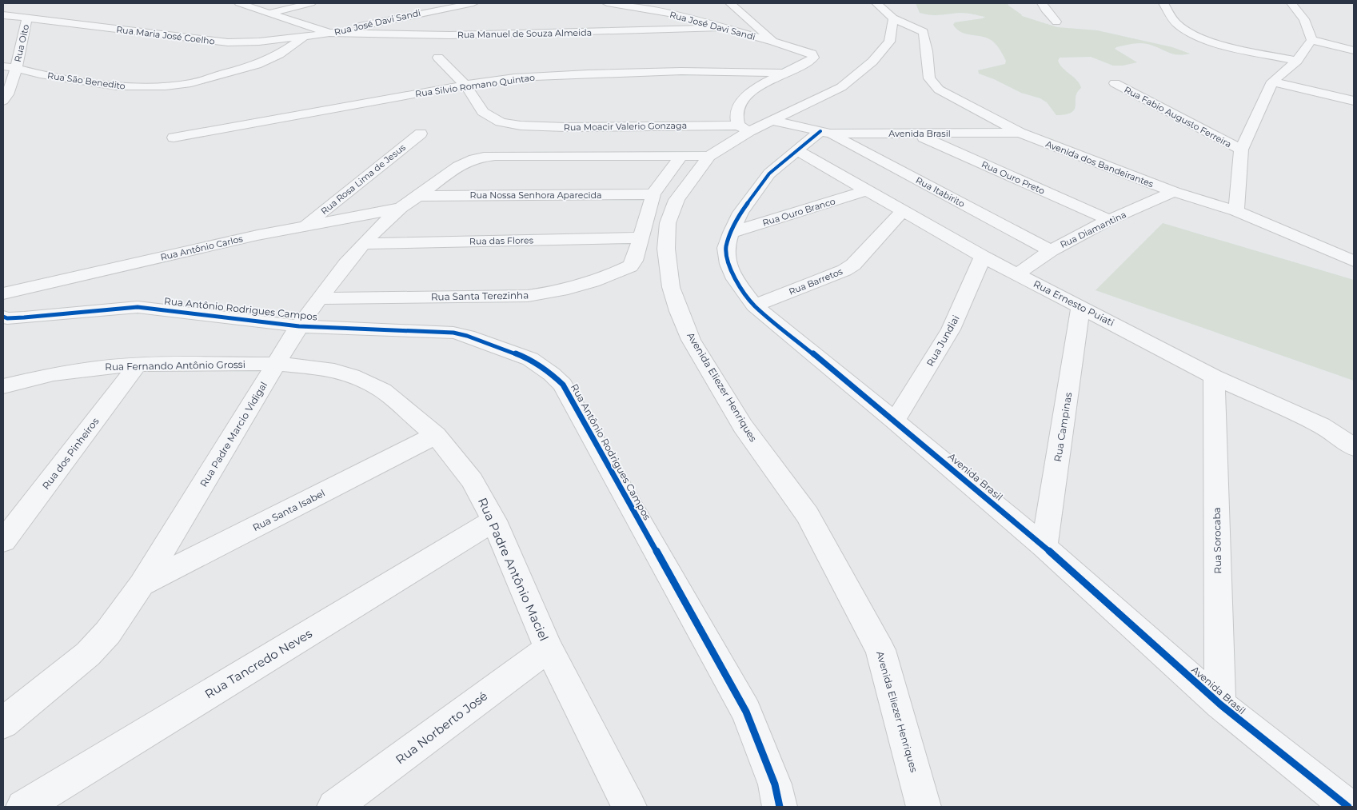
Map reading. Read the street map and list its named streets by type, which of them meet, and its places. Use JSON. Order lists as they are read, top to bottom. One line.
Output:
{"streets":{"street":["Rua José Davi Sandi","Rua Manuel de Souza Almeida","Rua Maria José Coelho","Rua Oito","Rua São Benedito","Rua Silvio Romano Quintao","Rua Fabio Augusto Ferreira","Rua Moacir Valerio Gonzaga","Avenida Brasil","Avenida dos Bandeirantes","Rua Ouro Preto","Rua Rosa Lima de Jesus","Rua Itabirito","Rua Nossa Senhora Aparecida","Rua Ouro Branco","Rua Diamantina","Rua das Flores","Rua Antônio Carlos","Rua Barretos","Rua Santa Terezinha","Rua Ernesto Puiati","Rua Antônio Rodrigues Campos","Rua Jundiai","Rua Fernando Antônio Grossi","Avenida Eliezer Henriques","Rua Campinas","Rua Padre Marcio Vidigal","Rua dos Pinheiros","Rua Santa Isabel","Rua Sorocaba","Rua Padre Antônio Maciel","Rua Tancredo Neves","Rua Norberto José"]},"crossings":[["Rua José Davi Sandi","Rua Manuel de Souza Almeida"],["Rua José Davi Sandi","Rua Maria José Coelho"],["Rua José Davi Sandi","Rua Silvio Romano Quintao"],["Rua Manuel de Souza Almeida","Rua Maria José Coelho"],["Rua Maria José Coelho","Rua Oito"],["Rua Maria José Coelho","Rua São Benedito"],["Rua Oito","Rua São Benedito"],["Rua Silvio Romano Quintao","Rua Moacir Valerio Gonzaga"],["Rua Moacir Valerio Gonzaga","Avenida Eliezer Henriques"],["Avenida Brasil","Avenida dos Bandeirantes"],["Avenida Brasil","Rua Ouro Preto"],["Avenida Brasil","Rua Itabirito"],["Avenida Brasil","Rua Ouro Branco"],["Avenida Brasil","Rua Barretos"],["Avenida Brasil","Rua Ernesto Puiati"],["Avenida Brasil","Rua Jundiai"],["Avenida Brasil","Avenida Eliezer Henriques"],["Avenida Brasil","Rua Campinas"],["Avenida Brasil","Rua Sorocaba"],["Avenida dos Bandeirantes","Rua Diamantina"],["Avenida dos Bandeirantes","Avenida Eliezer Henriques"],["Rua Ouro Preto","Rua Diamantina"],["Rua Rosa Lima de Jesus","Rua Antônio Carlos"],["Rua Itabirito","Rua Diamantina"],["Rua Nossa Senhora Aparecida","Rua Padre Marcio Vidigal"],["Rua Ouro Branco","Rua Ernesto Puiati"],["Rua Diamantina","Rua Ernesto Puiati"],["Rua das Flores","Rua Santa Terezinha"],["Rua das Flores","Rua Padre Marcio Vidigal"],["Rua Antônio Carlos","Rua Padre Marcio Vidigal"],["Rua Barretos","Rua Ernesto Puiati"],["Rua Santa Terezinha","Rua Padre Marcio Vidigal"],["Rua Ernesto Puiati","Rua Jundiai"],["Rua Ernesto Puiati","Rua Campinas"],["Rua Ernesto Puiati","Rua Sorocaba"],["Rua Antônio Rodrigues Campos","Rua Padre Marcio Vidigal"],["Rua Fernando Antônio Grossi","Rua Padre Marcio Vidigal"],["Rua Fernando Antônio Grossi","Rua dos Pinheiros"],["Rua Fernando Antônio Grossi","Rua Padre Antônio Maciel"],["Avenida Eliezer Henriques","Rua Padre Marcio Vidigal"],["Rua Padre Marcio Vidigal","Rua Santa Isabel"],["Rua Padre Marcio Vidigal","Rua Padre Antônio Maciel"],["Rua Santa Isabel","Rua Padre Antônio Maciel"],["Rua Padre Antônio Maciel","Rua Tancredo Neves"],["Rua Padre Antônio Maciel","Rua Norberto José"]]}
